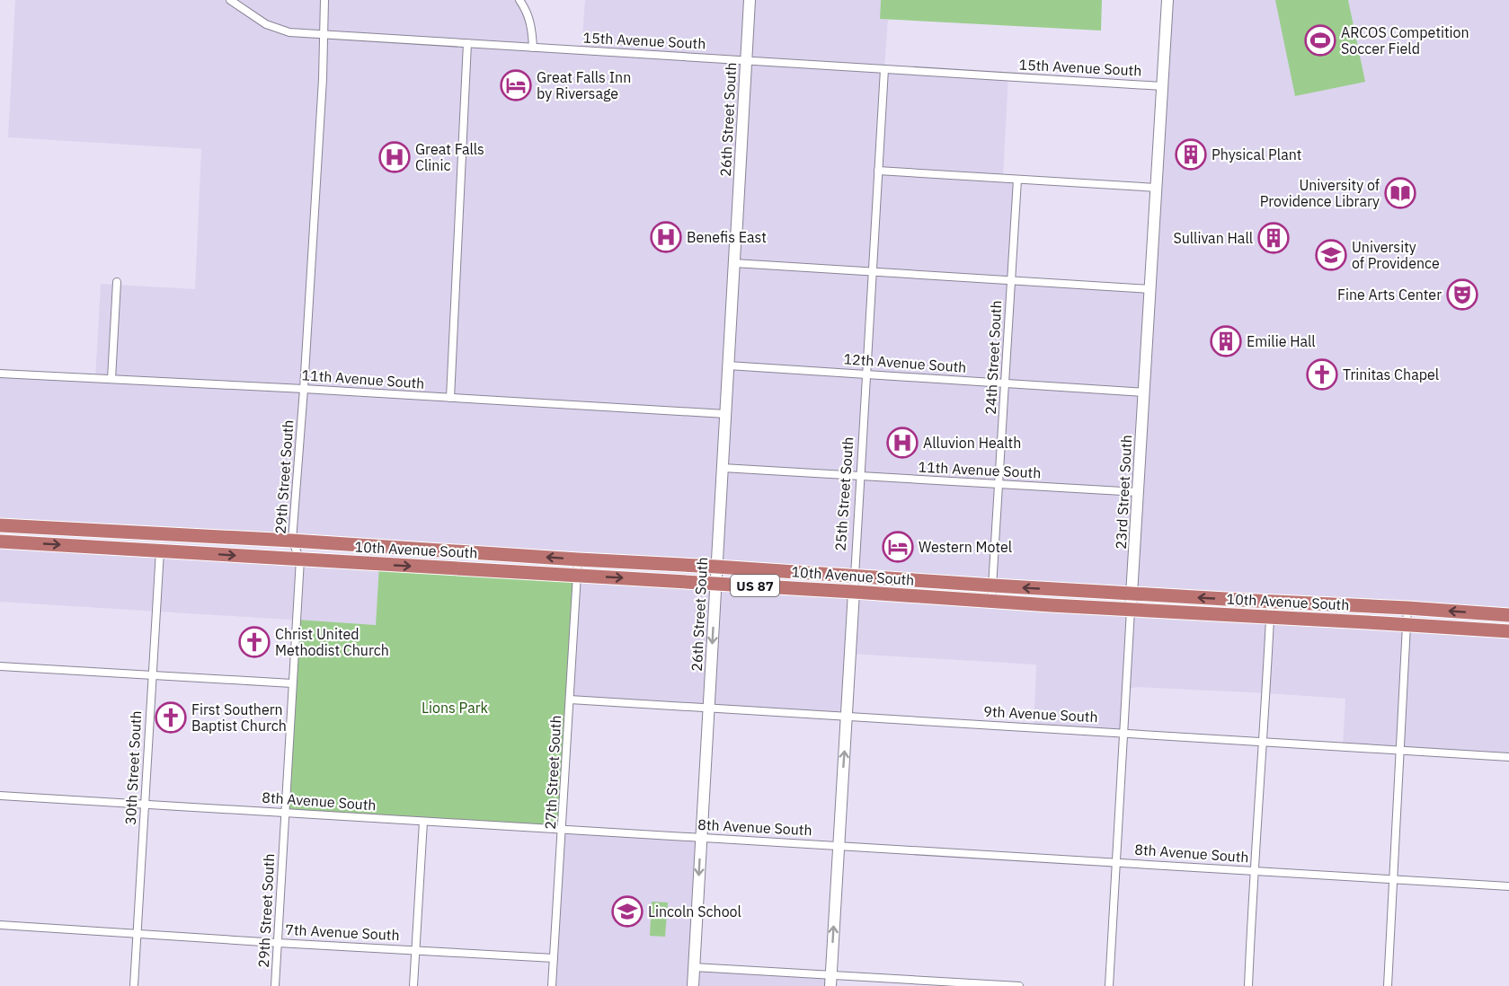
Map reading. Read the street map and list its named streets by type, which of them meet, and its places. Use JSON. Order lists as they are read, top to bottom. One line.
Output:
{"streets":{"highway":["10th Avenue South","US 87"],"street":["15th Avenue South","26th Street South","24th Street South","12th Avenue South","11th Avenue South","29th Street South","23rd Street South","25th Street South","9th Avenue South","30th Street South","27th Street South","8th Avenue South","7th Avenue South"]},"crossings":[["15th Avenue South","26th Street South"],["15th Avenue South","29th Street South"],["15th Avenue South","23rd Street South"],["15th Avenue South","25th Street South"],["26th Street South","12th Avenue South"],["26th Street South","11th Avenue South"],["26th Street South","10th Avenue South"],["26th Street South","9th Avenue South"],["26th Street South","8th Avenue South"],["24th Street South","12th Avenue South"],["24th Street South","11th Avenue South"],["24th Street South","10th Avenue South"],["12th Avenue South","23rd Street South"],["12th Avenue South","25th Street South"],["11th Avenue South","29th Street South"],["11th Avenue South","23rd Street South"],["11th Avenue South","25th Street South"],["29th Street South","10th Avenue South"],["29th Street South","8th Avenue South"],["29th Street South","7th Avenue South"],["23rd Street South","10th Avenue South"],["23rd Street South","9th Avenue South"],["23rd Street South","8th Avenue South"],["25th Street South","10th Avenue South"],["25th Street South","9th Avenue South"],["25th Street South","8th Avenue South"],["10th Avenue South","30th Street South"],["10th Avenue South","27th Street South"],["9th Avenue South","27th Street South"],["30th Street South","8th Avenue South"],["30th Street South","7th Avenue South"],["27th Street South","8th Avenue South"],["27th Street South","7th Avenue South"]],"parks":["Lions Park"],"places":{"sports":["ARCOS Competition Soccer Field"],"hotel":["Great Falls Inn by Riversage","Western Motel"],"building":["Physical Plant","Sullivan Hall","Emilie Hall"],"hospital":["Great Falls Clinic","Benefis East","Alluvion Health"],"library":["University of Providence Library"],"school or university":["University of Providence","Lincoln School"],"theatre":["Fine Arts Center"],"church":["Trinitas Chapel","Christ United Methodist Church","First Southern Baptist Church"]}}
